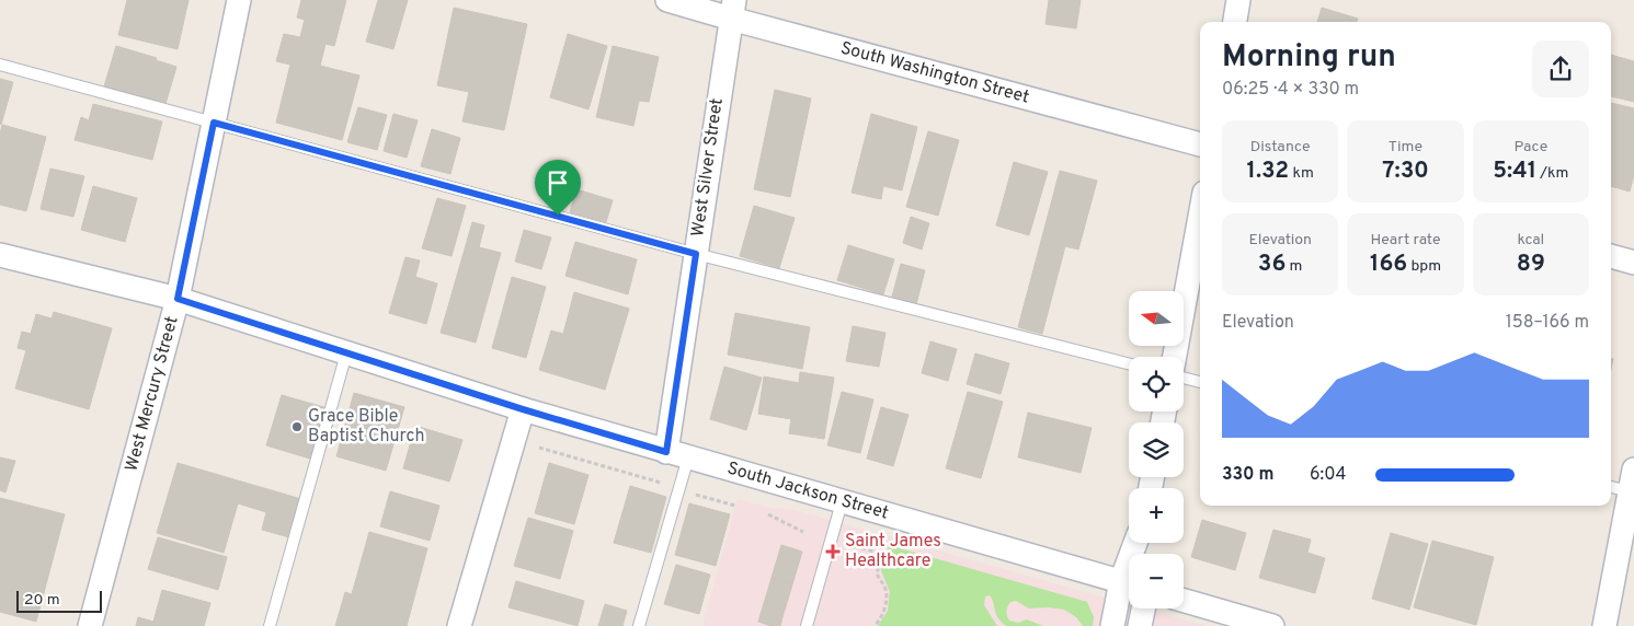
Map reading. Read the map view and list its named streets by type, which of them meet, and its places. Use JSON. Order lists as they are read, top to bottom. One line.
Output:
{"streets":{"street":["South Washington Street","West Silver Street","West Mercury Street","South Jackson Street"]},"crossings":[["South Washington Street","West Silver Street"],["West Silver Street","South Jackson Street"]],"places":{"other":["Grace Bible Baptist Church"],"health":["Saint James Healthcare"]},"scale_bar":"20 m","north":"left","page":{"heading":["Morning run","06:25 · 4 × 330 m"],"stats":[["Distance","1.32 km"],["Time","7:30"],["Pace","5:41 /km"],["Elevation","36 m"],["Heart rate","166 bpm"],["kcal","89"]],"map_buttons":["+","−"],"chart":["Elevation","158–166 m"],"list":[{"name":"330 m","note":"6:04"}],"scale":"20 m"}}
